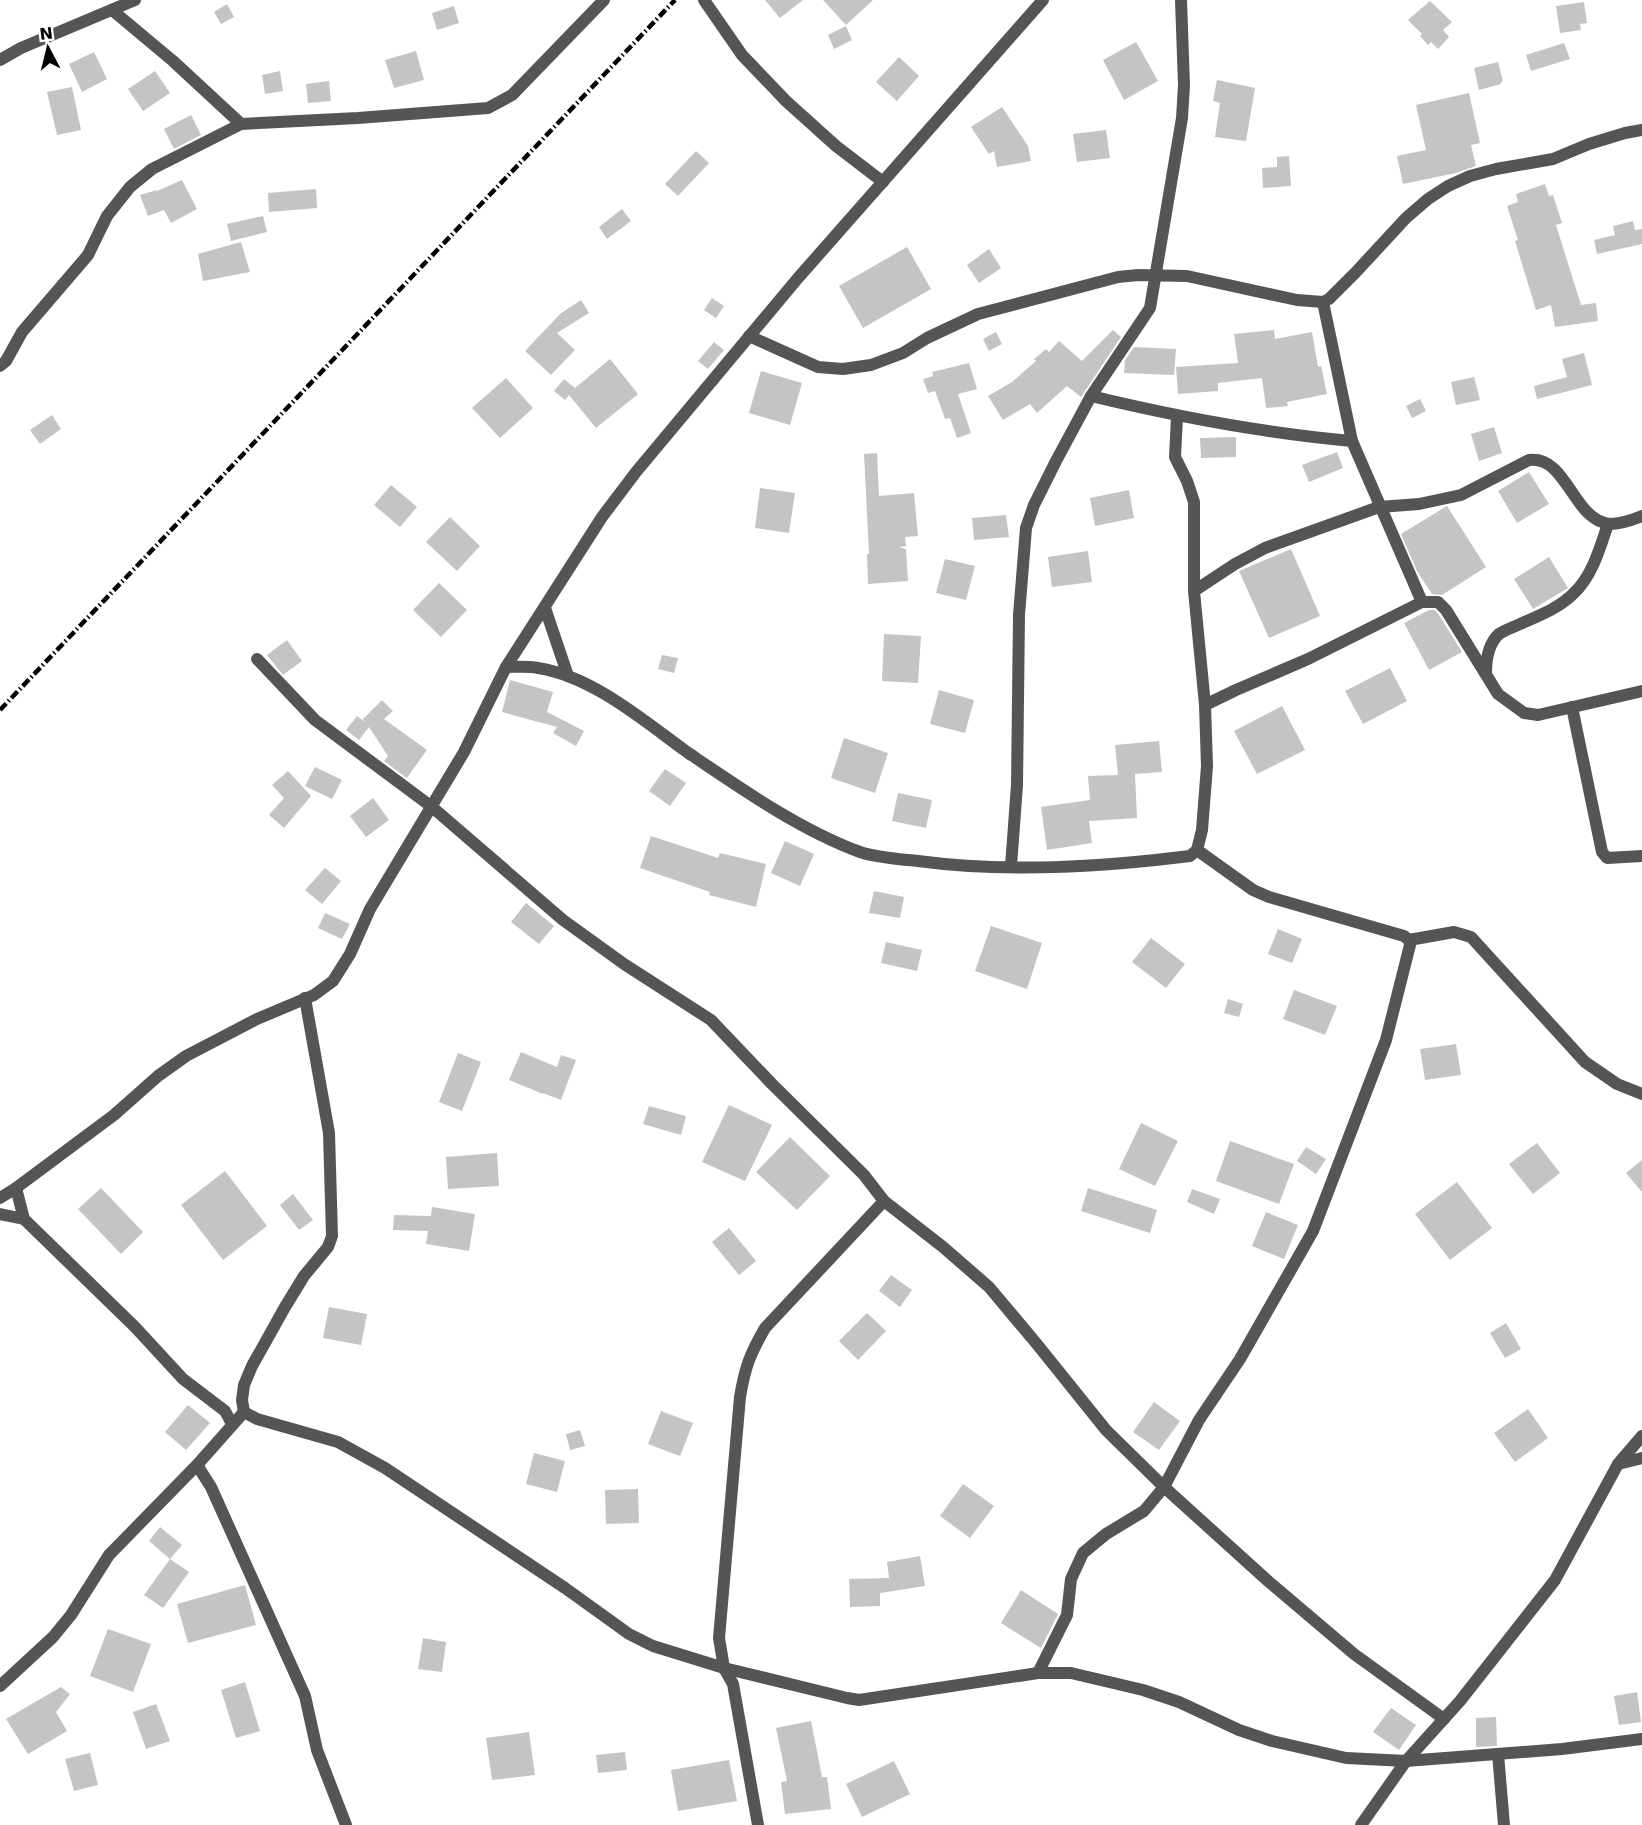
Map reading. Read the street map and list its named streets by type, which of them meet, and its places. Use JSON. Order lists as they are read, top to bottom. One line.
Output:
{"north":"top"}
